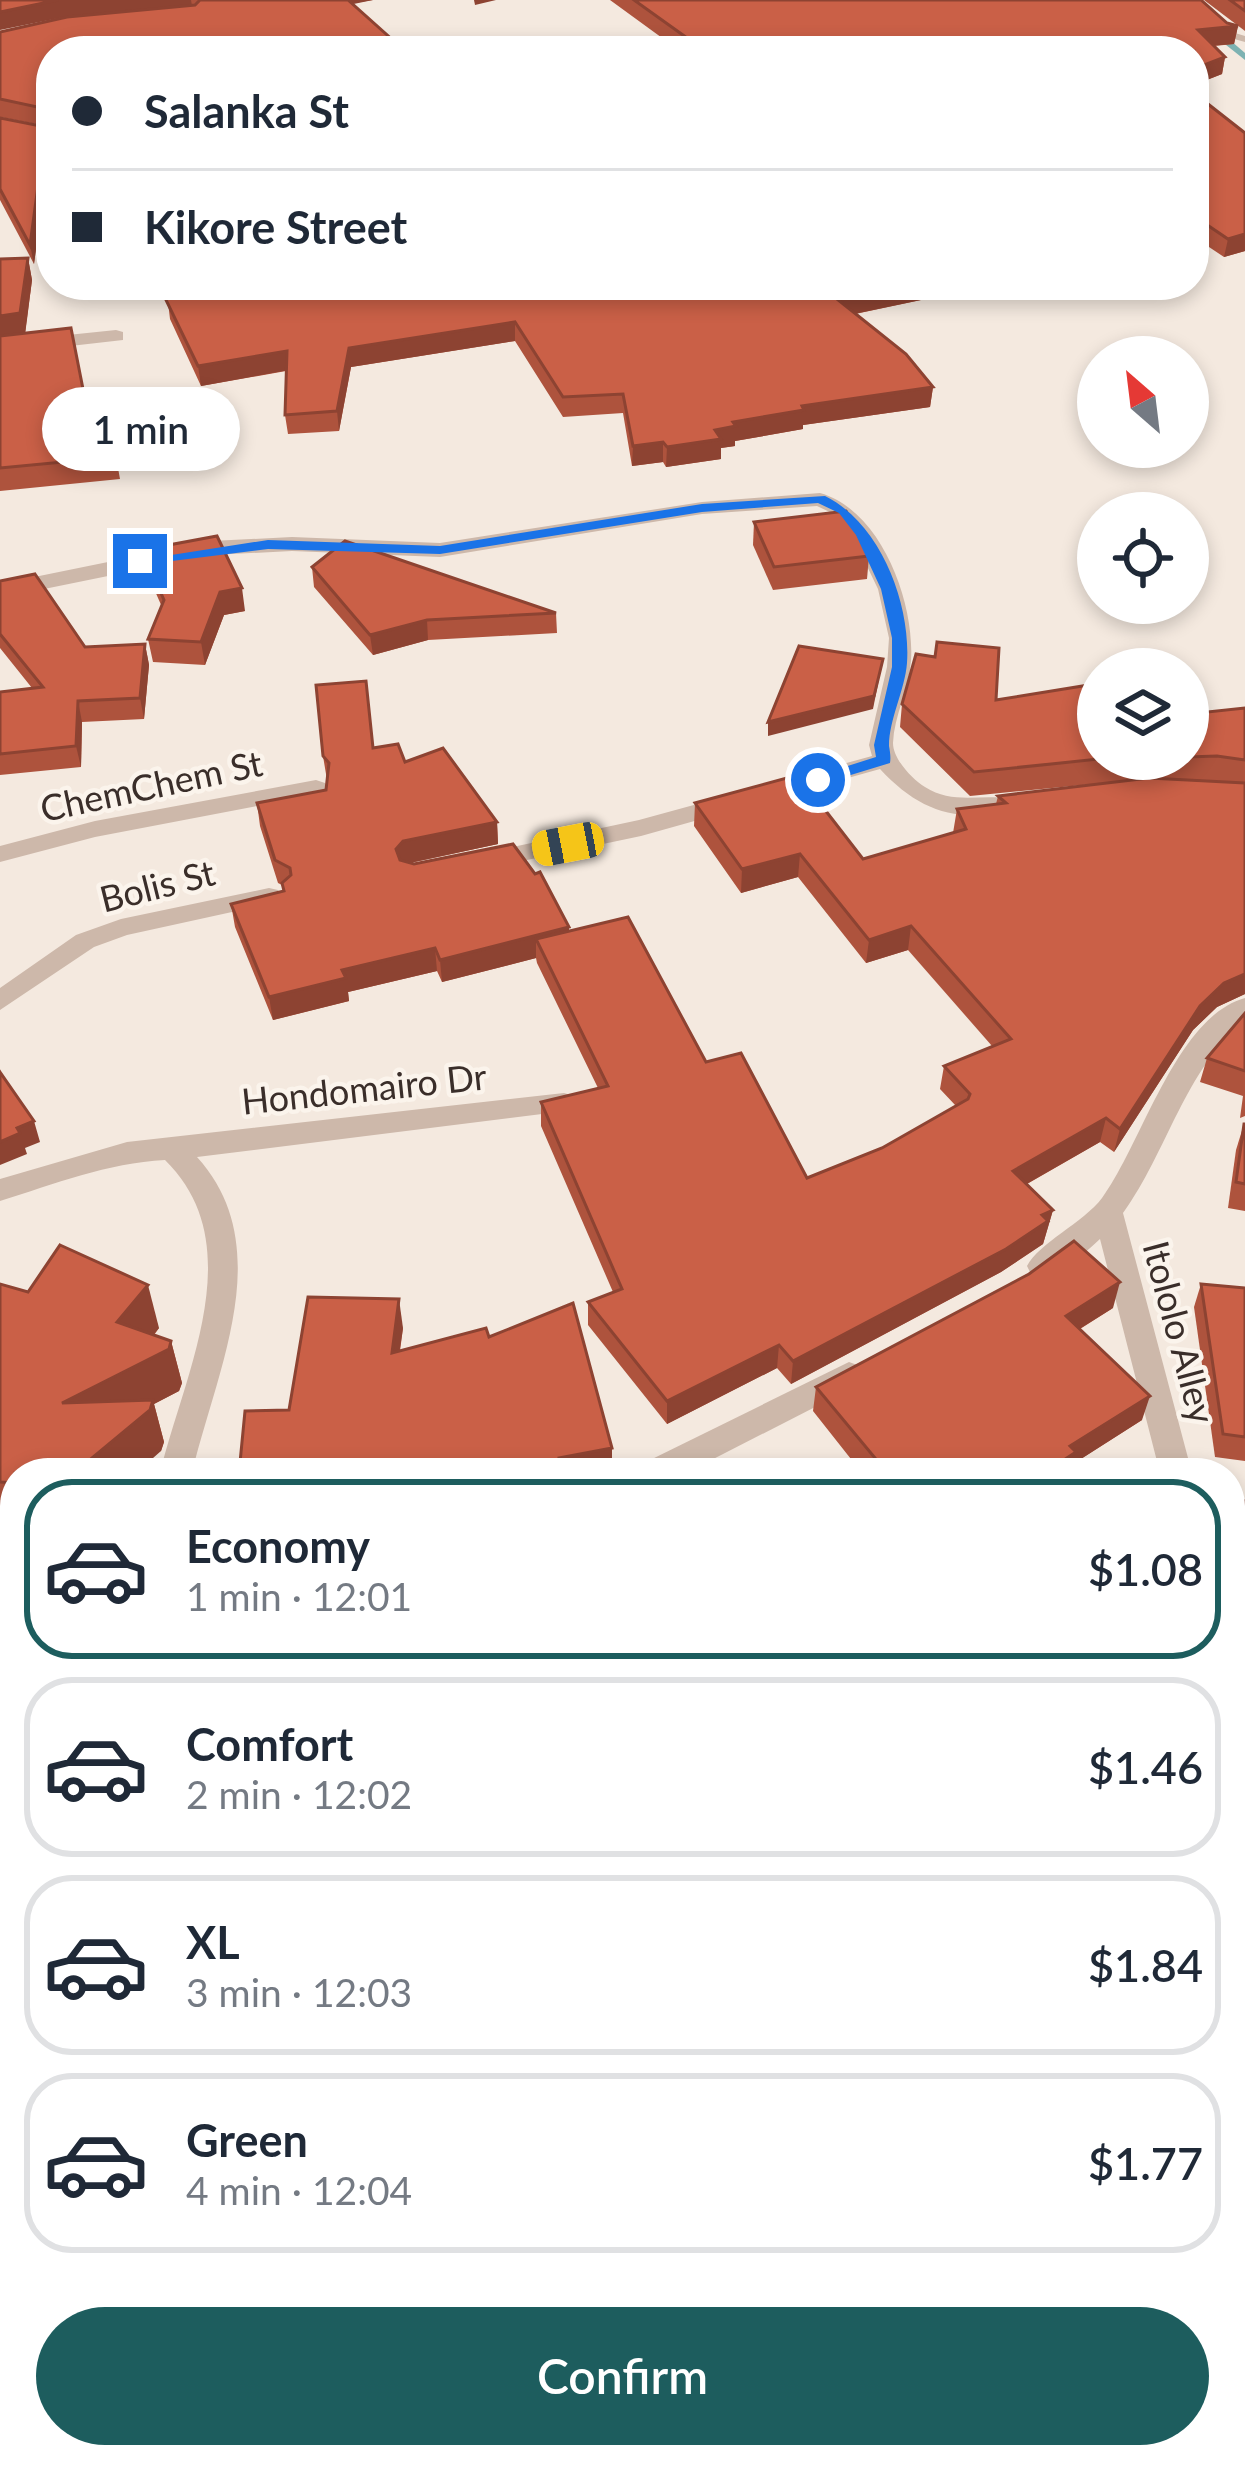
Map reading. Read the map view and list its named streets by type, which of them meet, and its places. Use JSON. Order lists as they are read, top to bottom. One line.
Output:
{"streets":{"street":["ChemChem St","Bolis St","Hondomairo Dr","Itololo Alley"]},"north":"top left","page":{"banner":["Salanka St","Kikore Street"],"bubble":"1 min","list":[{"name":"Economy","note":"1 min · 12:01","value":"$1.08"},{"name":"Comfort","note":"2 min · 12:02","value":"$1.46"},{"name":"XL","note":"3 min · 12:03","value":"$1.84"},{"name":"Green","note":"4 min · 12:04","value":"$1.77"}],"buttons":"Confirm"}}
